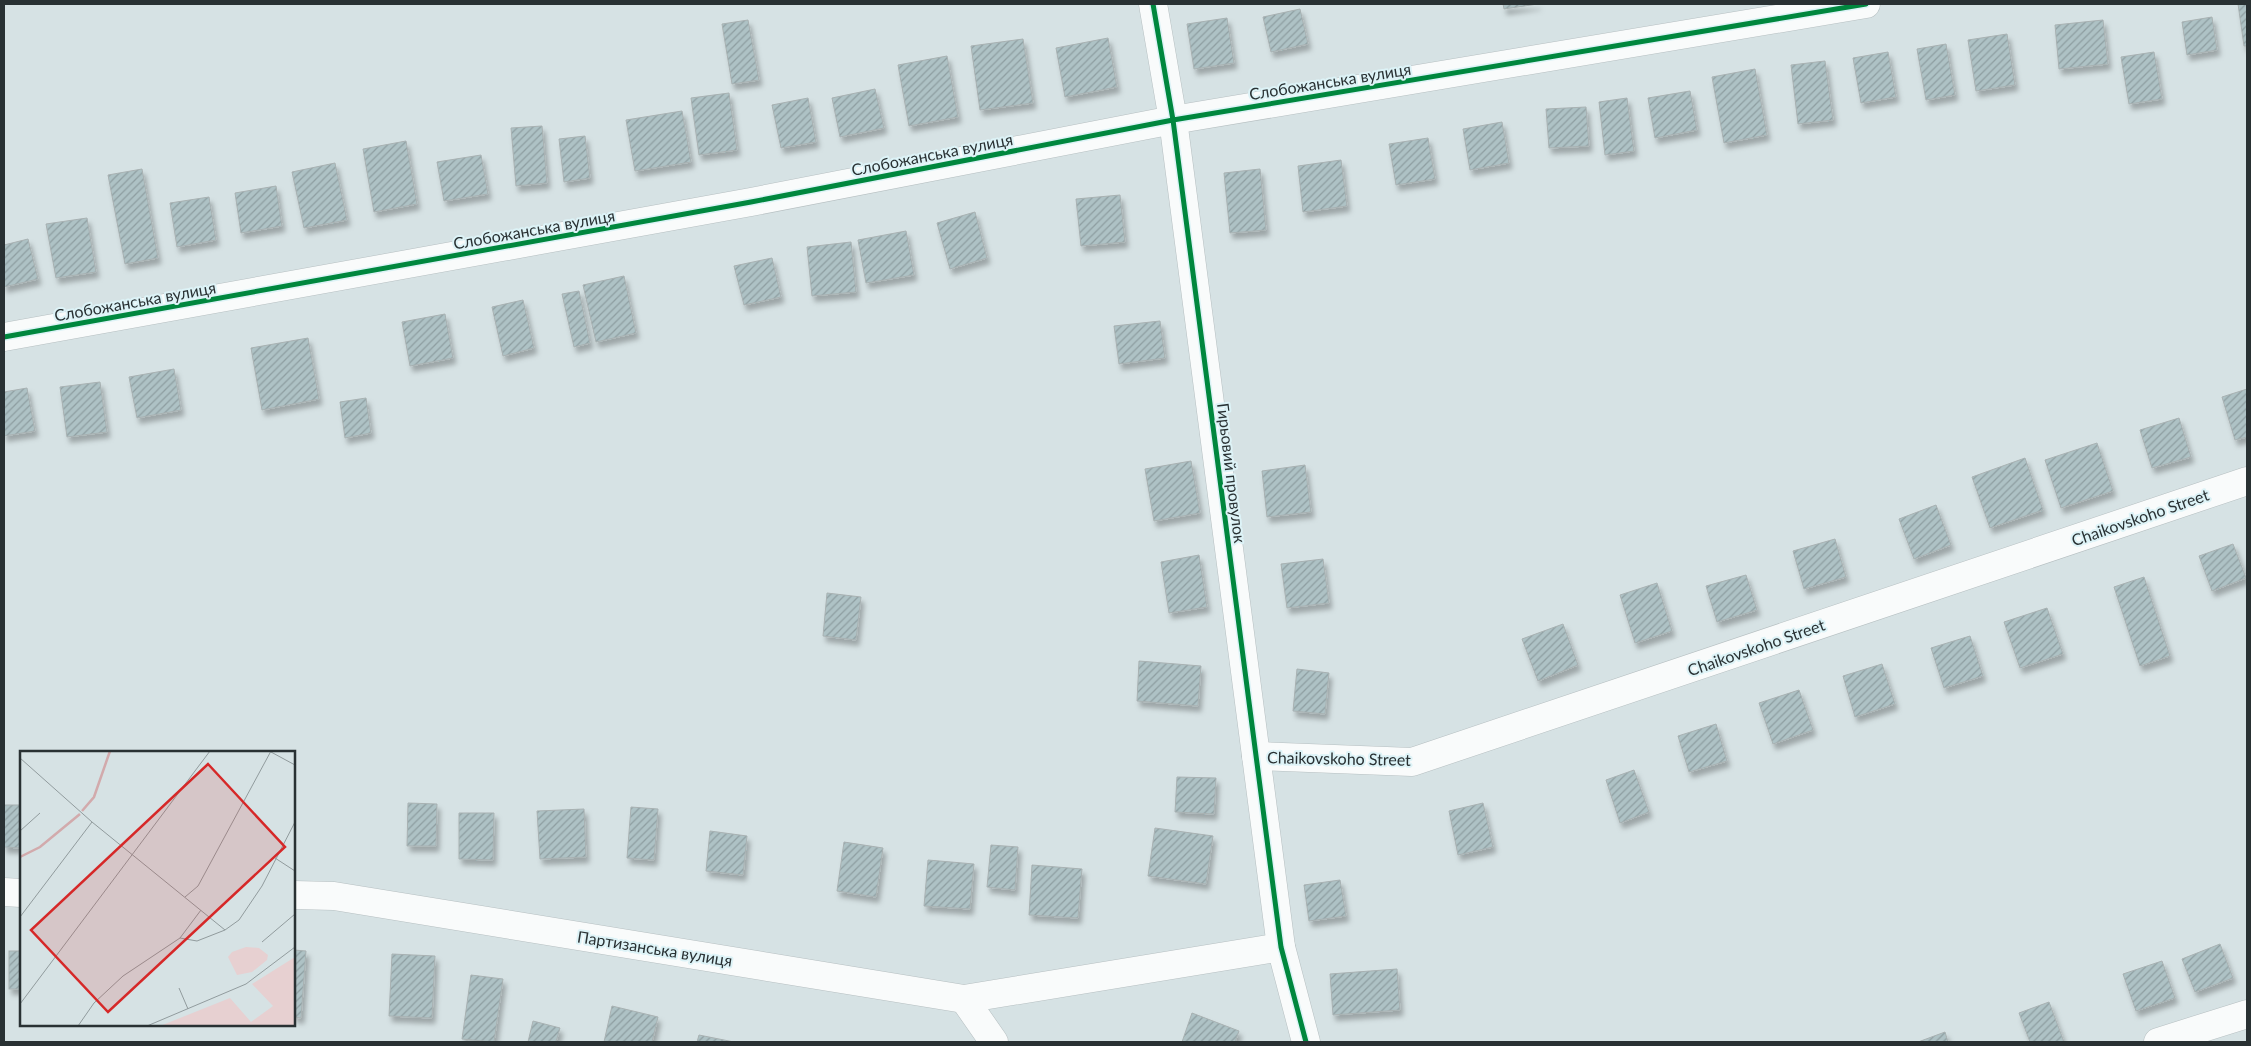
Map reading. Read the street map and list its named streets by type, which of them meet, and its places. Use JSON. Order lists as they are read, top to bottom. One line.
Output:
{"streets":{"street":["Слобожанська вулиця","Гирьовий провулок","Chaikovskoho Street","Партизанська вулиця"]},"crossings":[["Слобожанська вулиця","Гирьовий провулок"],["Гирьовий провулок","Chaikovskoho Street"],["Гирьовий провулок","Партизанська вулиця"]]}
